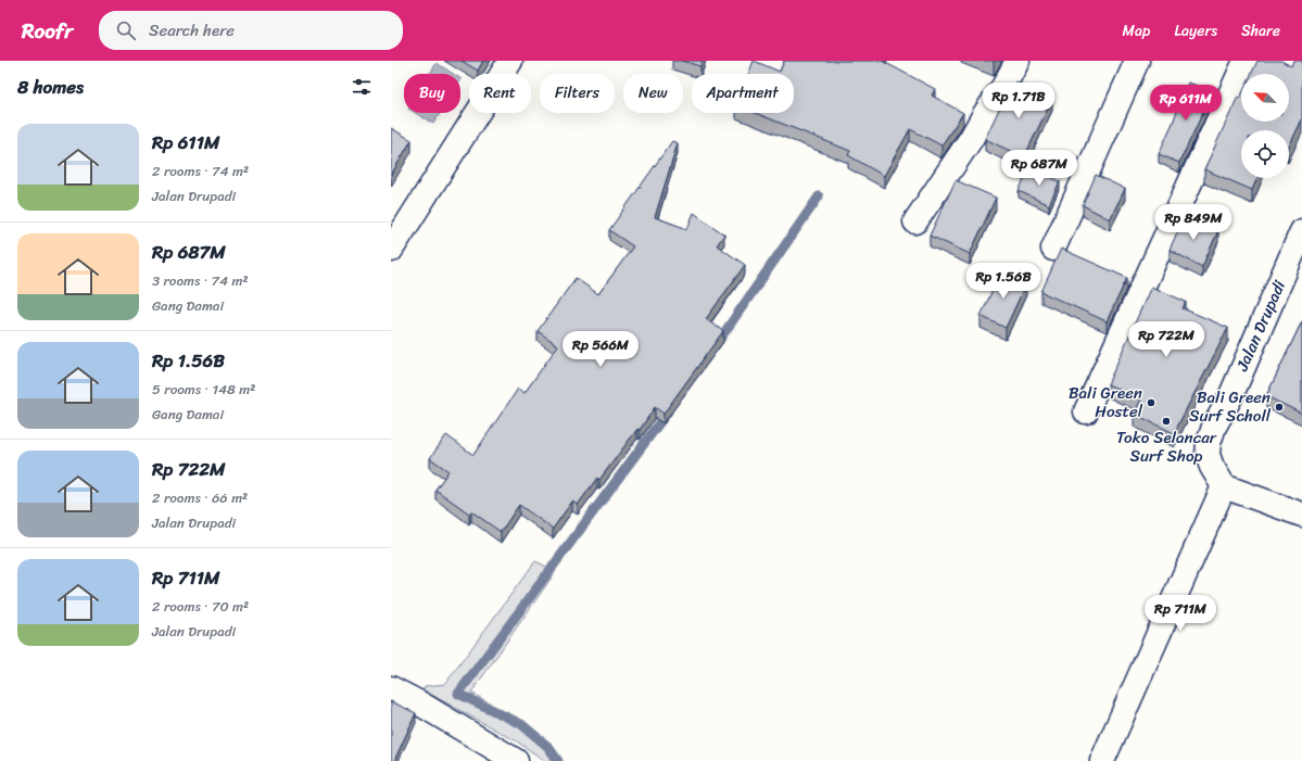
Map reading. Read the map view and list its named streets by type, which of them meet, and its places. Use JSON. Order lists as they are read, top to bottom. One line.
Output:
{"streets":{"street":["Jalan Drupadi"]},"places":["Bali Green Hostel","Bali Green Surf Scholl","Toko Selancar Surf Shop"],"north":"top left","page":{"header":"Roofr","search":"Search here","nav":["Map","Layers","Share"],"heading":"8 homes","chip":["Buy","Rent","Filters","New","Apartment"],"price":["Rp 1.71B","Rp 611M","Rp 687M","Rp 849M","Rp 1.56B","Rp 722M","Rp 566M","Rp 711M"],"list":[{"name":"Rp 611M","note":"2 rooms · 74 m² · Jalan Drupadi"},{"name":"Rp 687M","note":"3 rooms · 74 m² · Gang Damai"},{"name":"Rp 1.56B","note":"5 rooms · 148 m² · Gang Damai"},{"name":"Rp 722M","note":"2 rooms · 66 m² · Jalan Drupadi"},{"name":"Rp 711M","note":"2 rooms · 70 m² · Jalan Drupadi"}]}}
